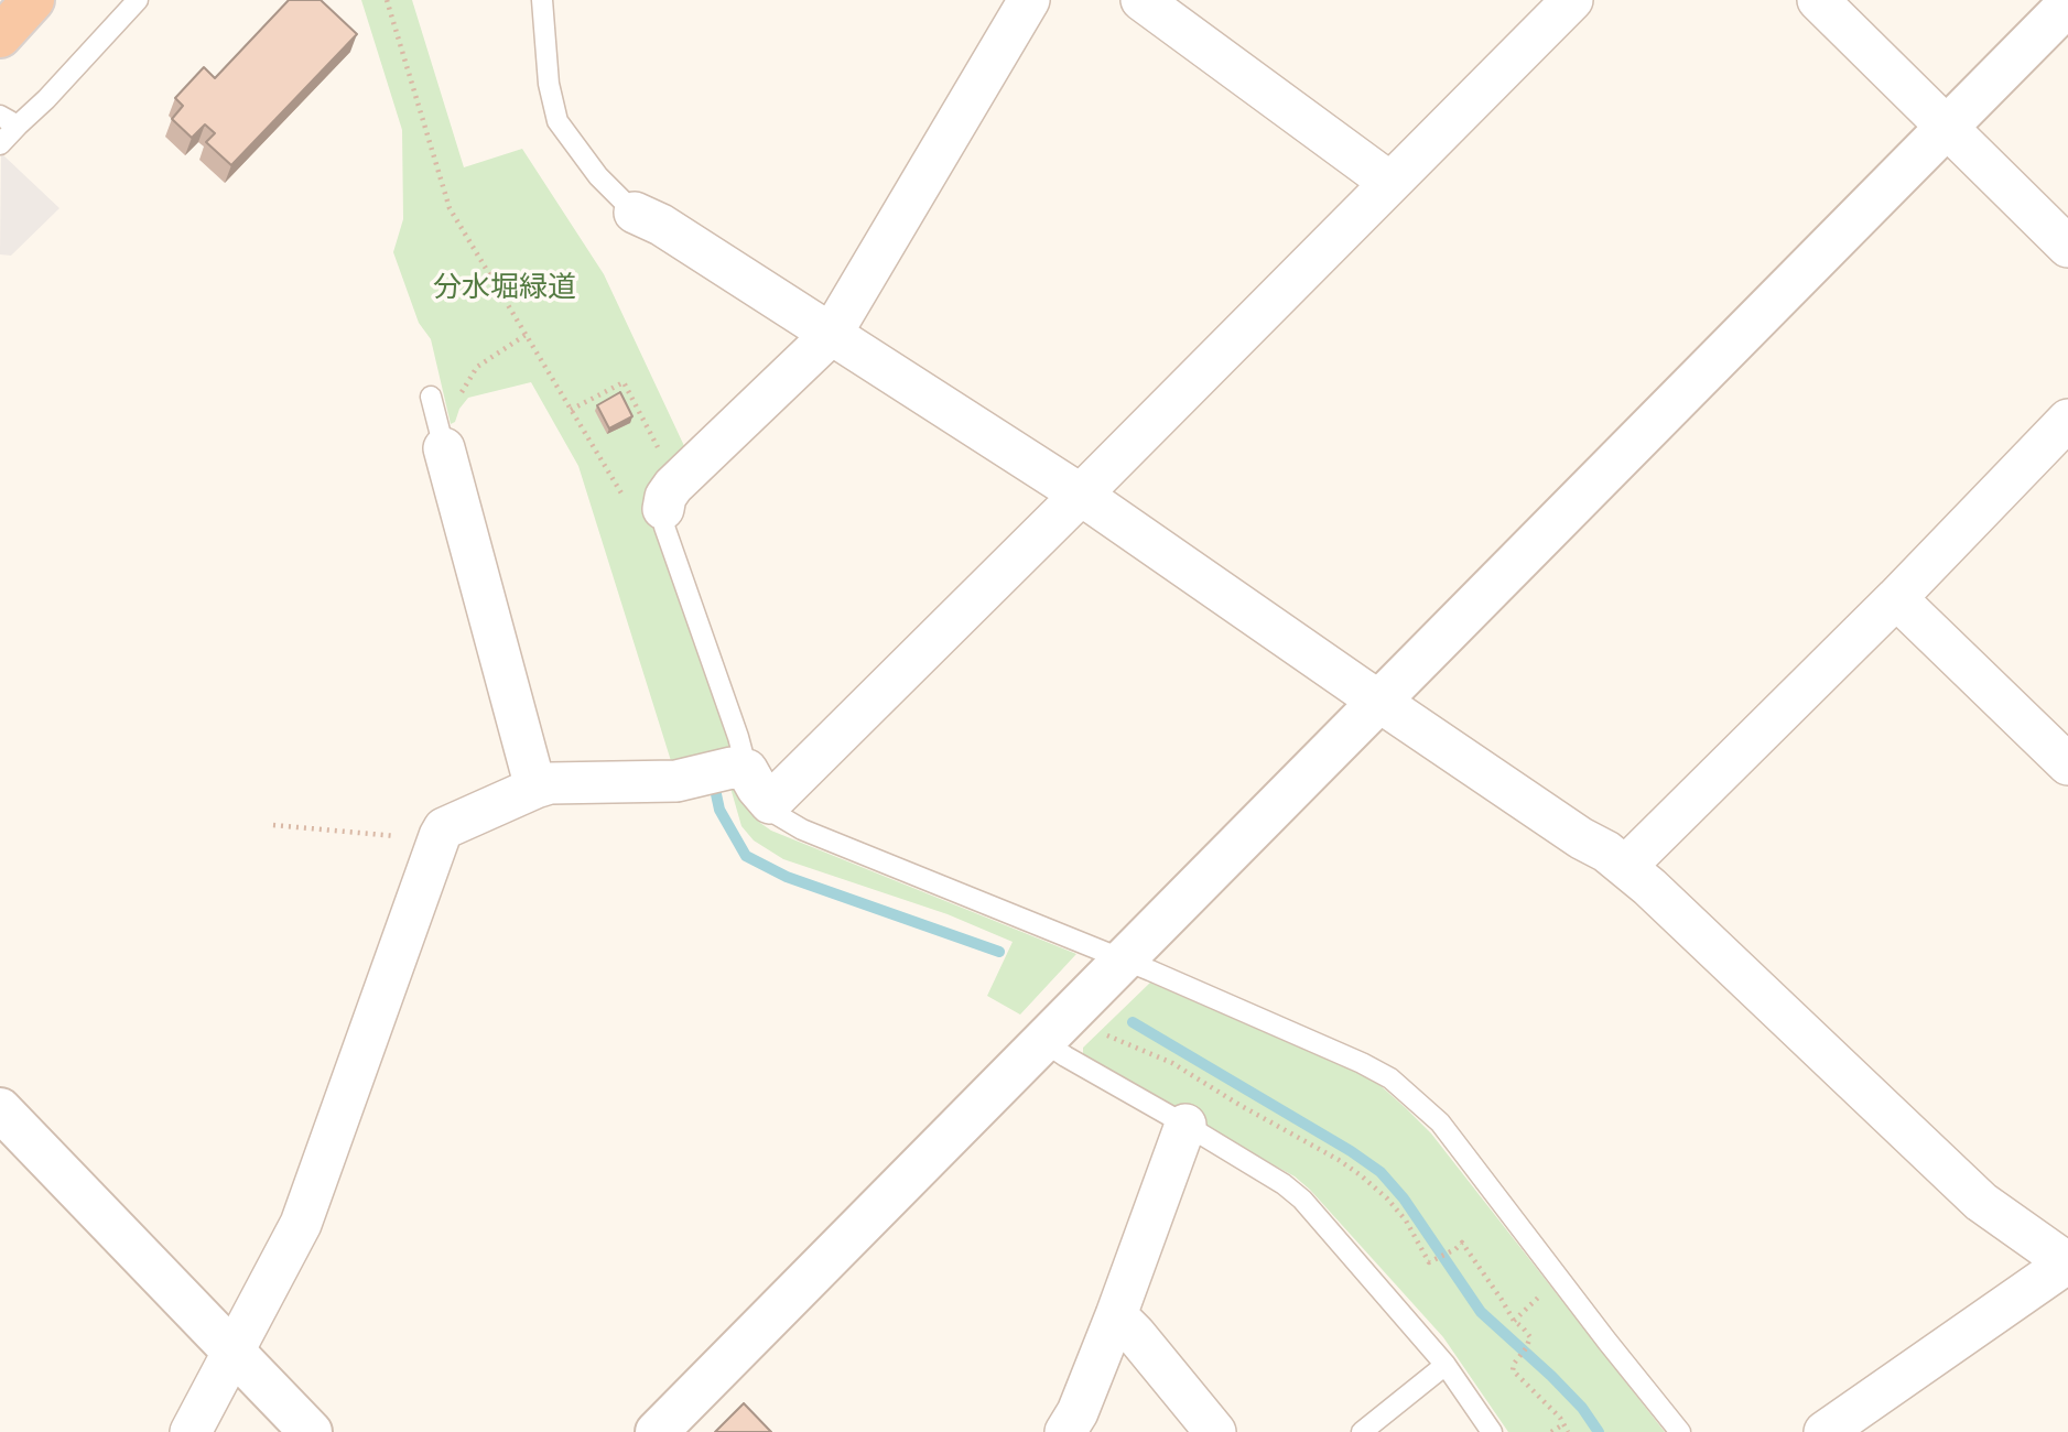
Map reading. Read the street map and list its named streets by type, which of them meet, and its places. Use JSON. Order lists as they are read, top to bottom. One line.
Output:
{"parks":["分水堀緑道"]}
